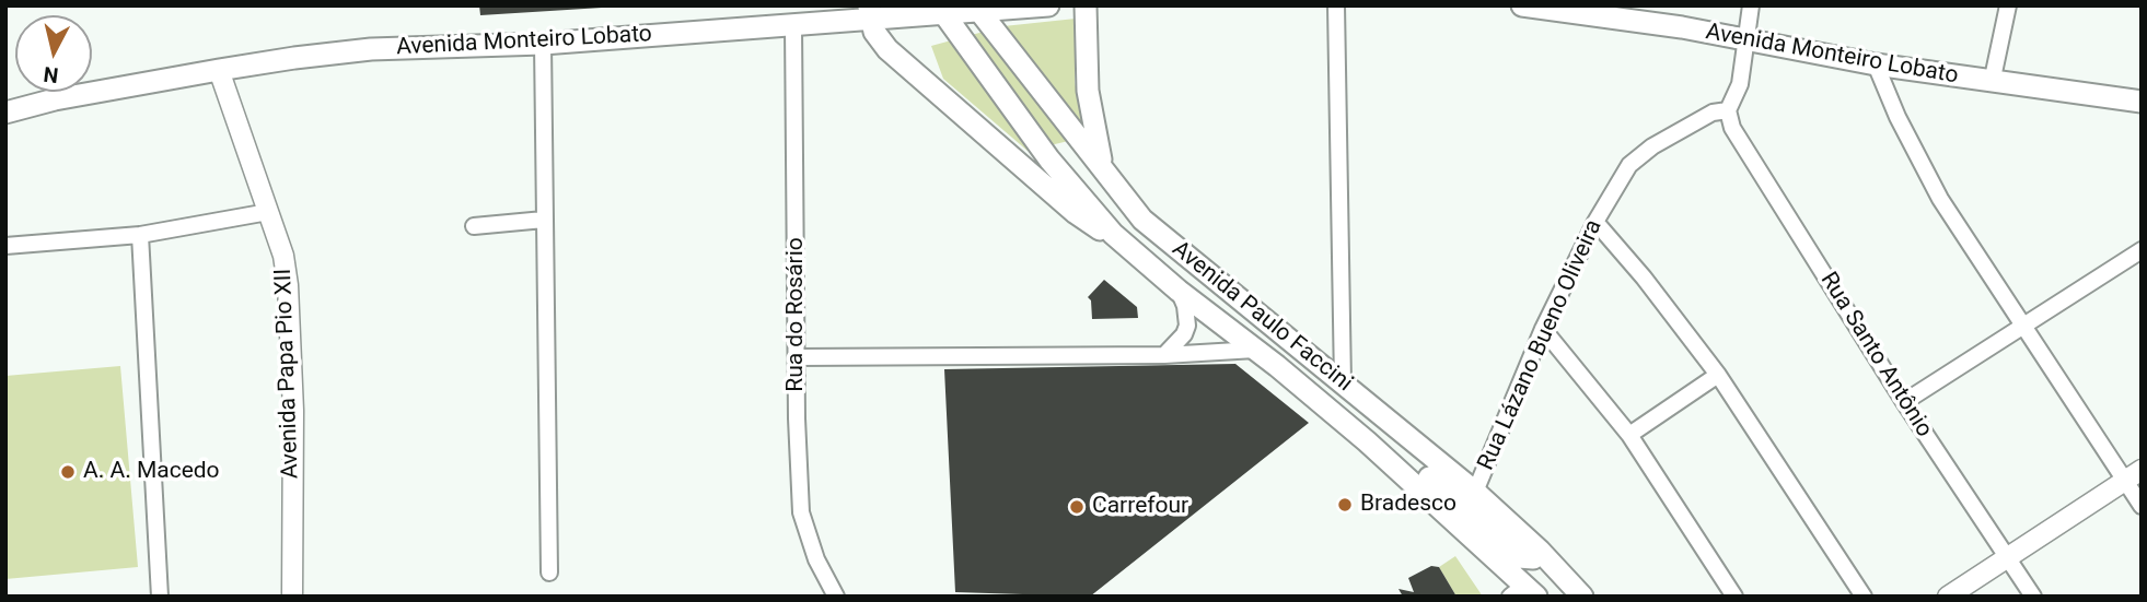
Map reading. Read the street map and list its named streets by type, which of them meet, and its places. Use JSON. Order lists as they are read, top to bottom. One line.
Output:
{"streets":{"main road":["Avenida Monteiro Lobato","Avenida Paulo Faccini"],"street":["Rua do Rosário","Rua Lázano Bueno Oliveira","Rua Santo Antônio","Avenida Papa Pio XII"]},"crossings":[["Avenida Monteiro Lobato","Rua do Rosário"],["Avenida Monteiro Lobato","Avenida Paulo Faccini"],["Avenida Monteiro Lobato","Avenida Papa Pio XII"],["Avenida Paulo Faccini","Rua Lázano Bueno Oliveira"],["Rua Lázano Bueno Oliveira","Rua Santo Antônio"]],"places":["A. A. Macedo","Bradesco","Carrefour"],"north":"bottom"}
